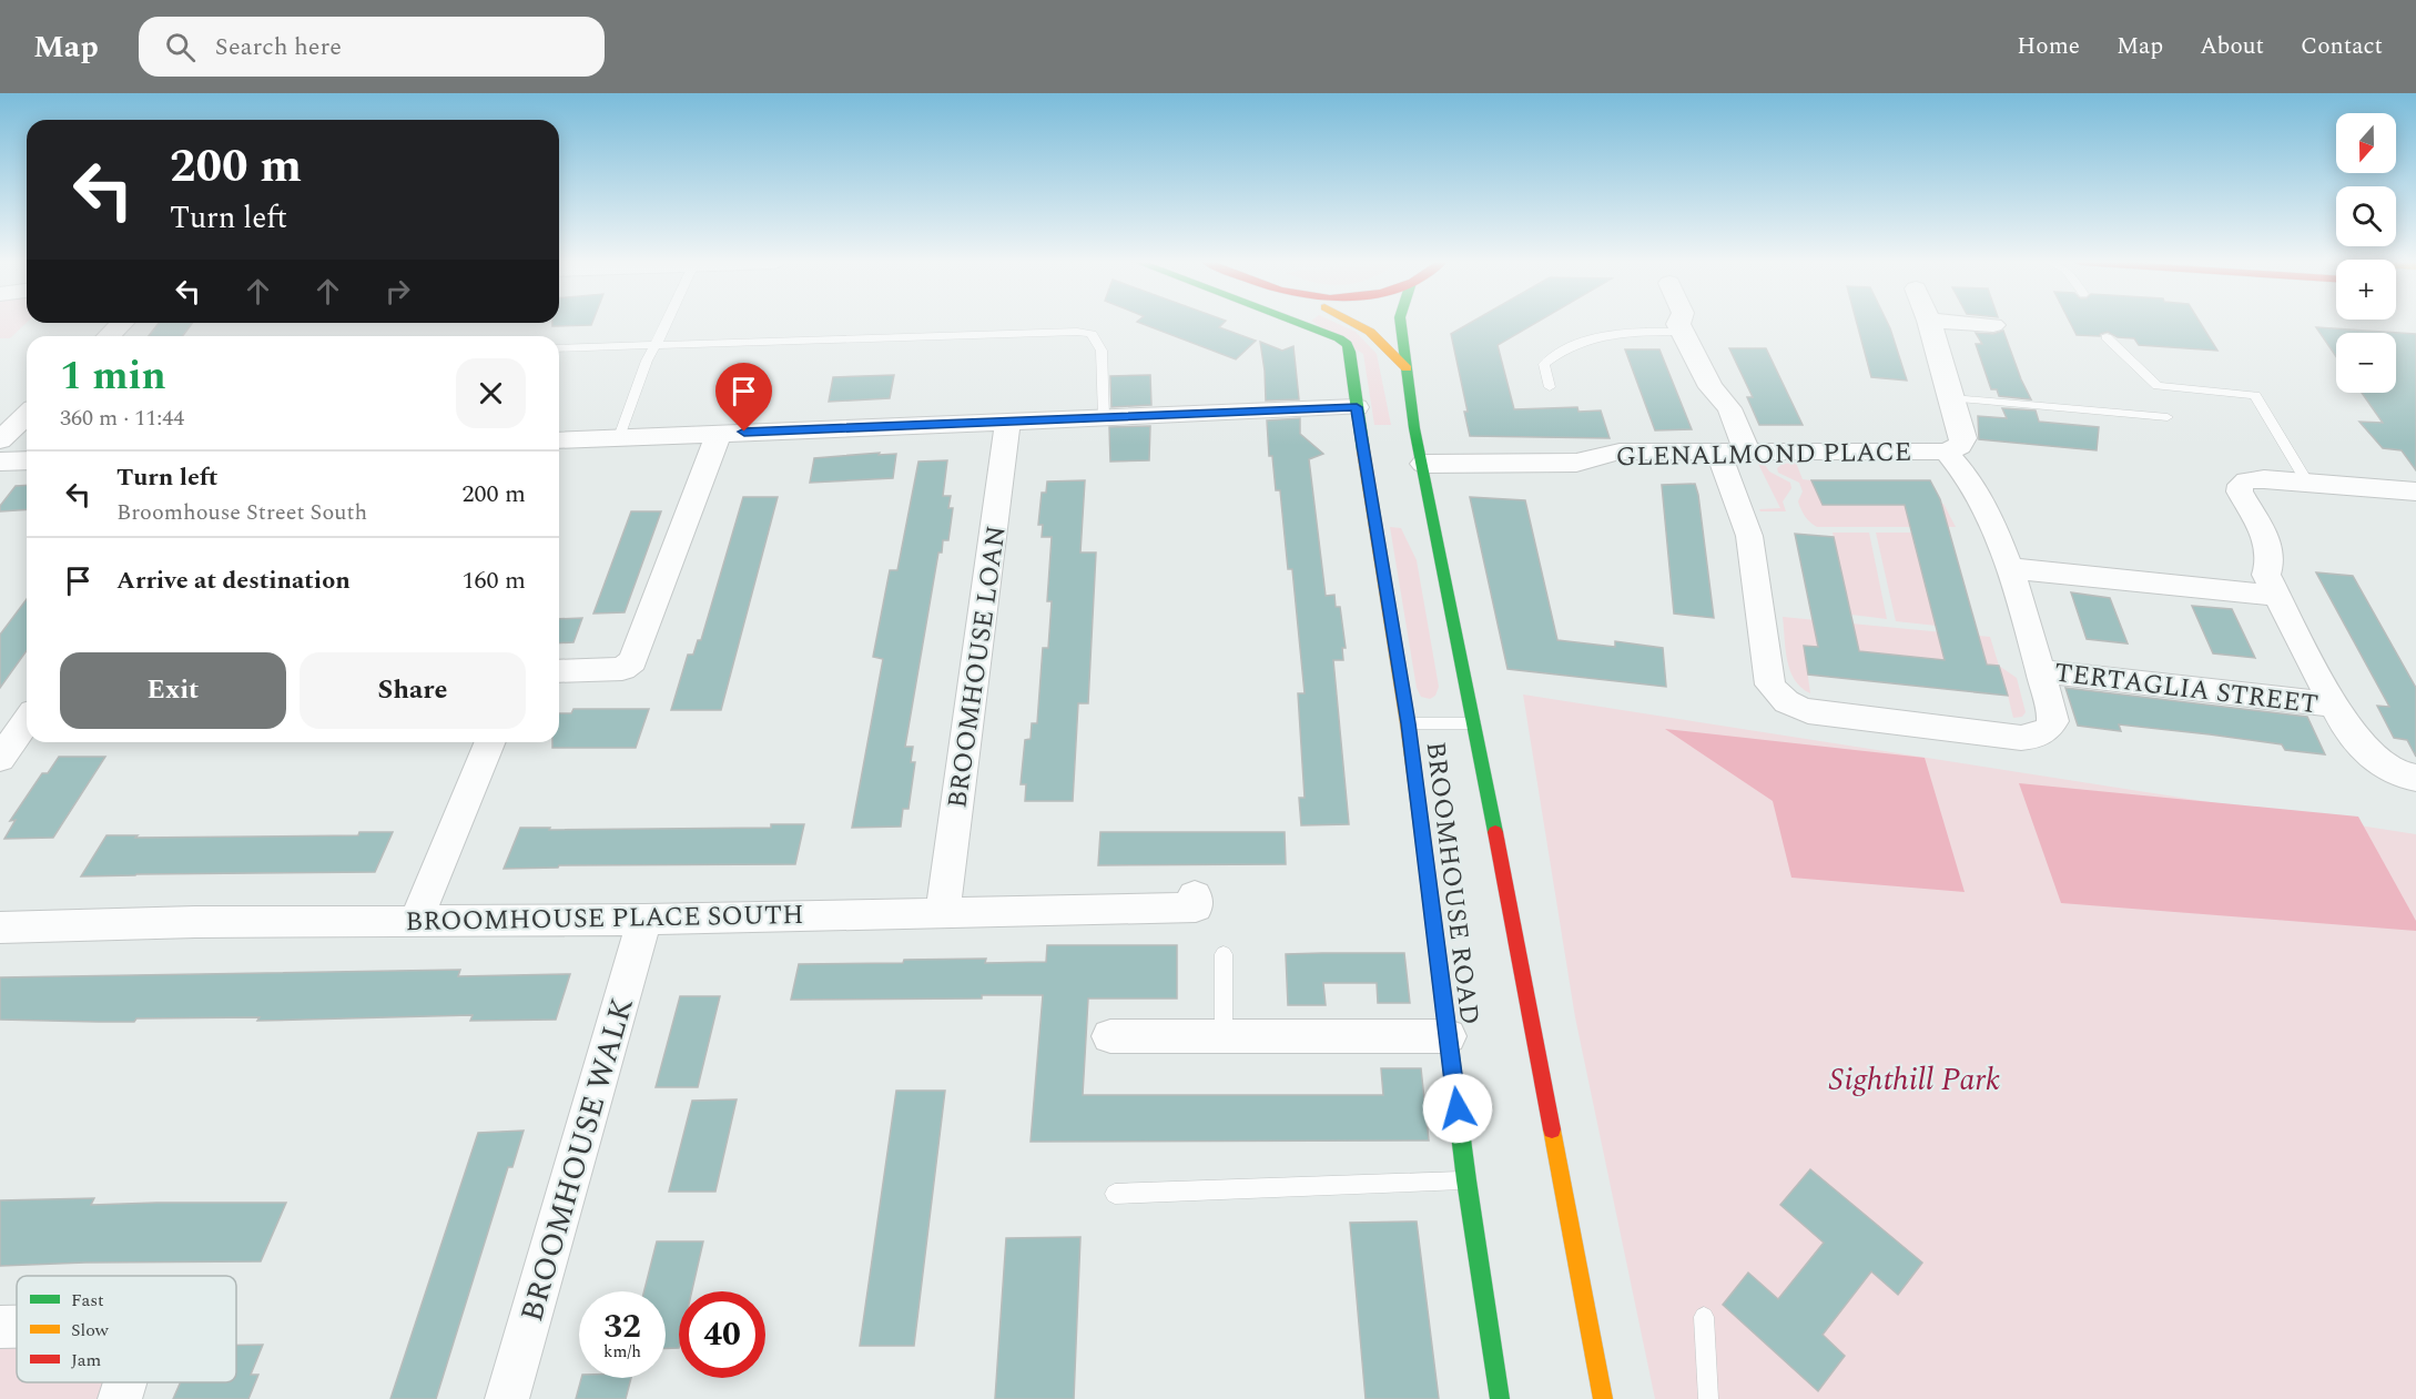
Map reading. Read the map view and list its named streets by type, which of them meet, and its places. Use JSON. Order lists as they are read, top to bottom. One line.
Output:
{"streets":{"main road":["BROOMHOUSE ROAD"],"street":["GLENALMOND PLACE","BROOMHOUSE LOAN","TERTAGLIA STREET","BROOMHOUSE PLACE SOUTH","BROOMHOUSE WALK"]},"crossings":[["GLENALMOND PLACE","BROOMHOUSE ROAD"],["BROOMHOUSE LOAN","BROOMHOUSE PLACE SOUTH"],["BROOMHOUSE PLACE SOUTH","BROOMHOUSE WALK"]],"parks":["Sighthill Park"],"legend":["Fast","Slow","Jam"],"north":"bottom","page":{"header":"Map","search":"Search here","nav":["Home","Map","About","Contact"],"map_buttons":["+","−"],"turn":["200 m","Turn left"],"heading":["1 min","360 m · 11:44"],"list":[{"name":"Turn left","note":"Broomhouse Street South","value":"200 m"},{"name":"Arrive at destination","value":"160 m"}],"buttons":["Exit","Share"],"speed":"32 km/h","limit":"40"}}
